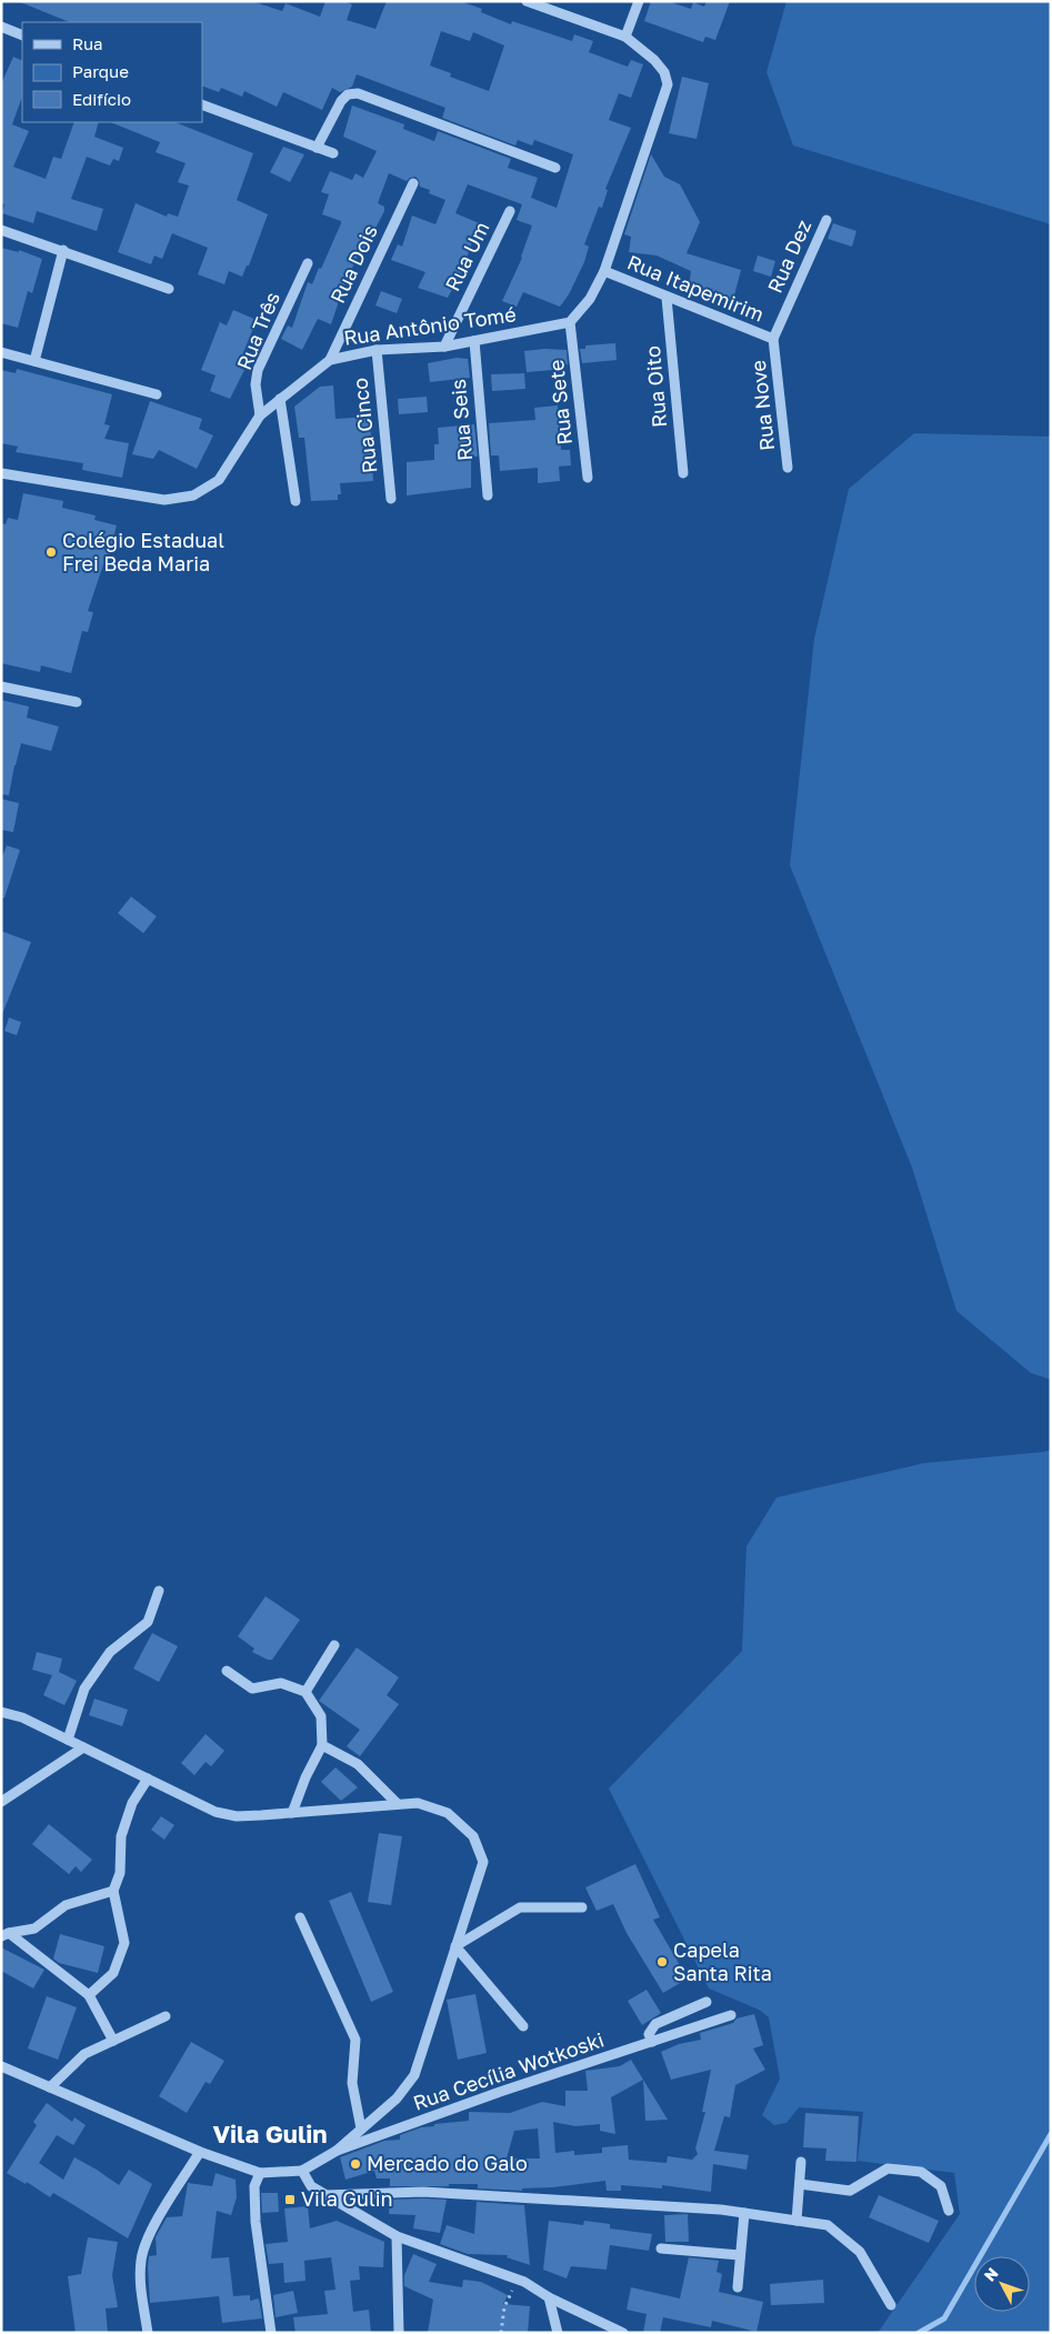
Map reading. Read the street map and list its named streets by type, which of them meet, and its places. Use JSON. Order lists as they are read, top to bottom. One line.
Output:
{"streets":{"street":["Rua Um","Rua Dez","Rua Dois","Rua Itapemirim","Rua Antônio Tomé","Rua Três","Rua Oito","Rua Sete","Rua Nove","Rua Seis","Rua Cinco","Rua Cecília Wotkoski"]},"crossings":[["Rua Um","Rua Antônio Tomé"],["Rua Dez","Rua Itapemirim"],["Rua Dez","Rua Nove"],["Rua Dois","Rua Antônio Tomé"],["Rua Itapemirim","Rua Oito"],["Rua Itapemirim","Rua Nove"],["Rua Antônio Tomé","Rua Três"],["Rua Antônio Tomé","Rua Sete"],["Rua Antônio Tomé","Rua Seis"],["Rua Antônio Tomé","Rua Cinco"]],"districts":["Vila Gulin"],"places":{"other":["Colégio Estadual Frei Beda Maria","Capela Santa Rita","Mercado do Galo"],"transit":["Vila Gulin"]},"legend":["Rua","Parque","Edifício"],"north":"top left"}
